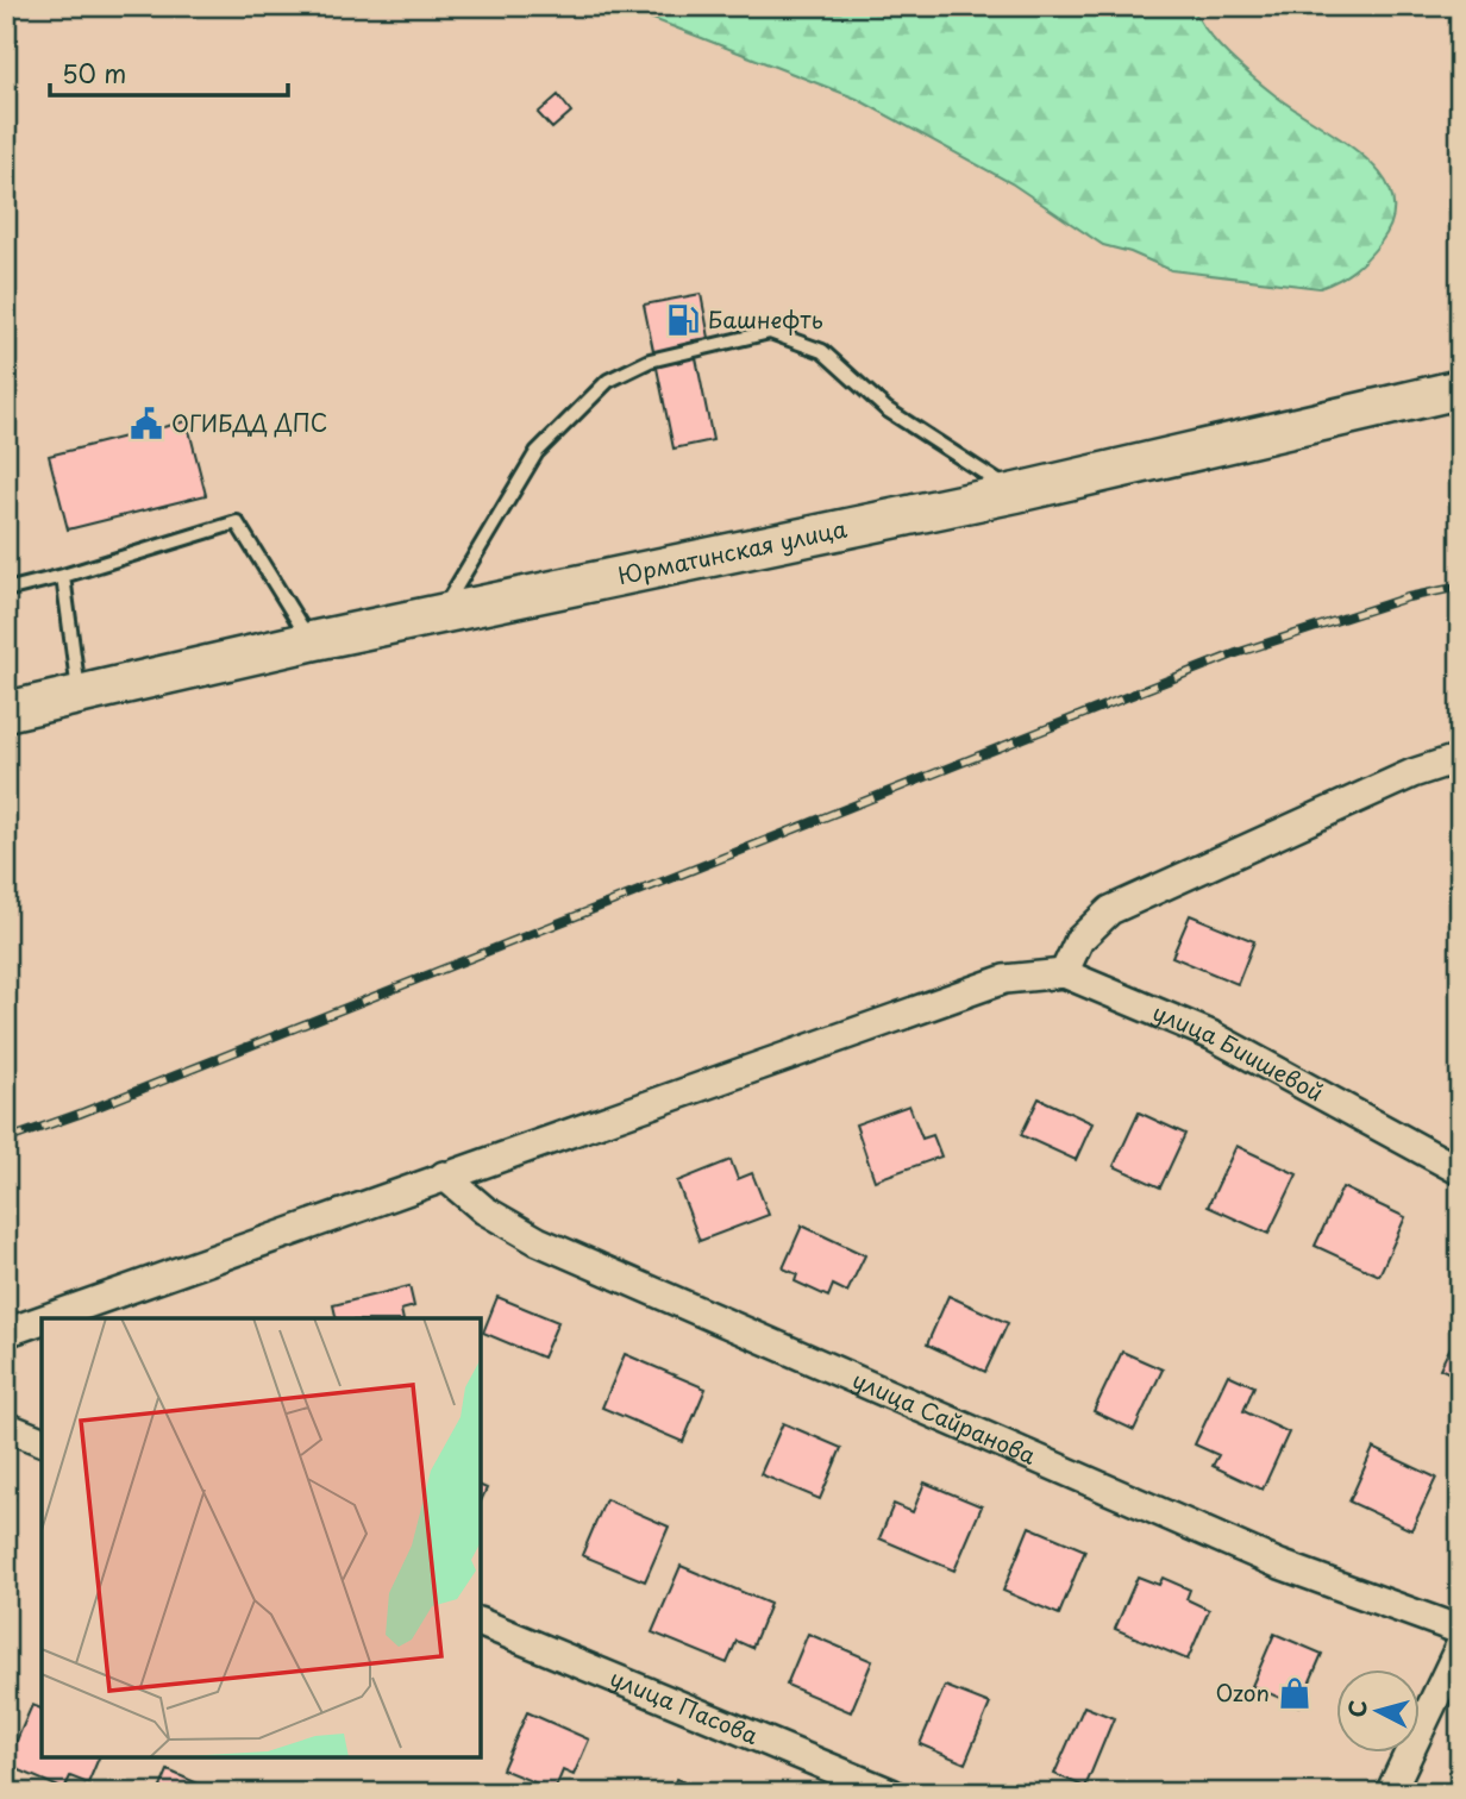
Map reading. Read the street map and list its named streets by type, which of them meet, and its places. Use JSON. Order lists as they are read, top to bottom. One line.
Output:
{"streets":{"main road":["Юрматинская улица"],"street":["улица Биишевой","улица Сайранова","улица Пасова"]},"crossings":[["улица Биишевой","улица Сайранова"]],"places":{"fuel station":["Башнефть"],"public building":["ОГИБДД ДПС"],"shop":["Ozon"]},"scale_bar":"50 m","north":"left"}
